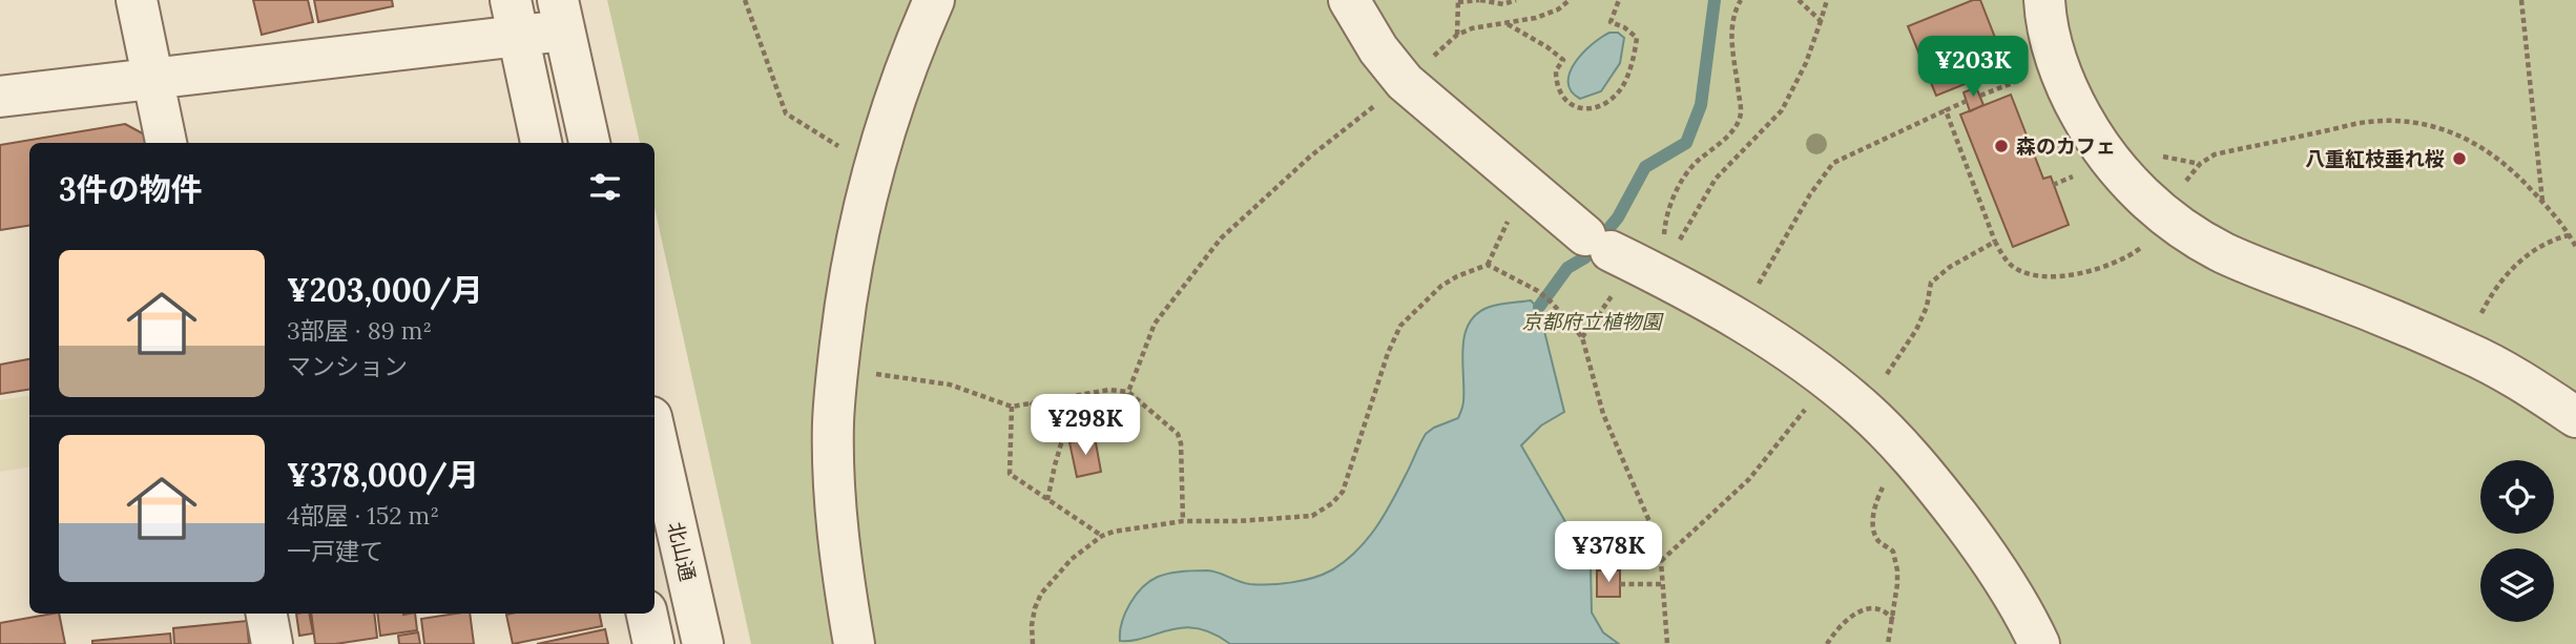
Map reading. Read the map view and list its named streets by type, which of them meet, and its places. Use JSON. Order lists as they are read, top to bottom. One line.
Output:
{"streets":{"street":["北山通"]},"parks":["京都府立植物園"],"places":["森のカフェ","八重紅枝垂れ桜"],"page":{"price":["¥203K","¥298K","¥378K"],"heading":"3件の物件","list":[{"name":"¥203,000/月","note":"3部屋 · 89 m² · マンション"},{"name":"¥378,000/月","note":"4部屋 · 152 m² · 一戸建て"}]}}
